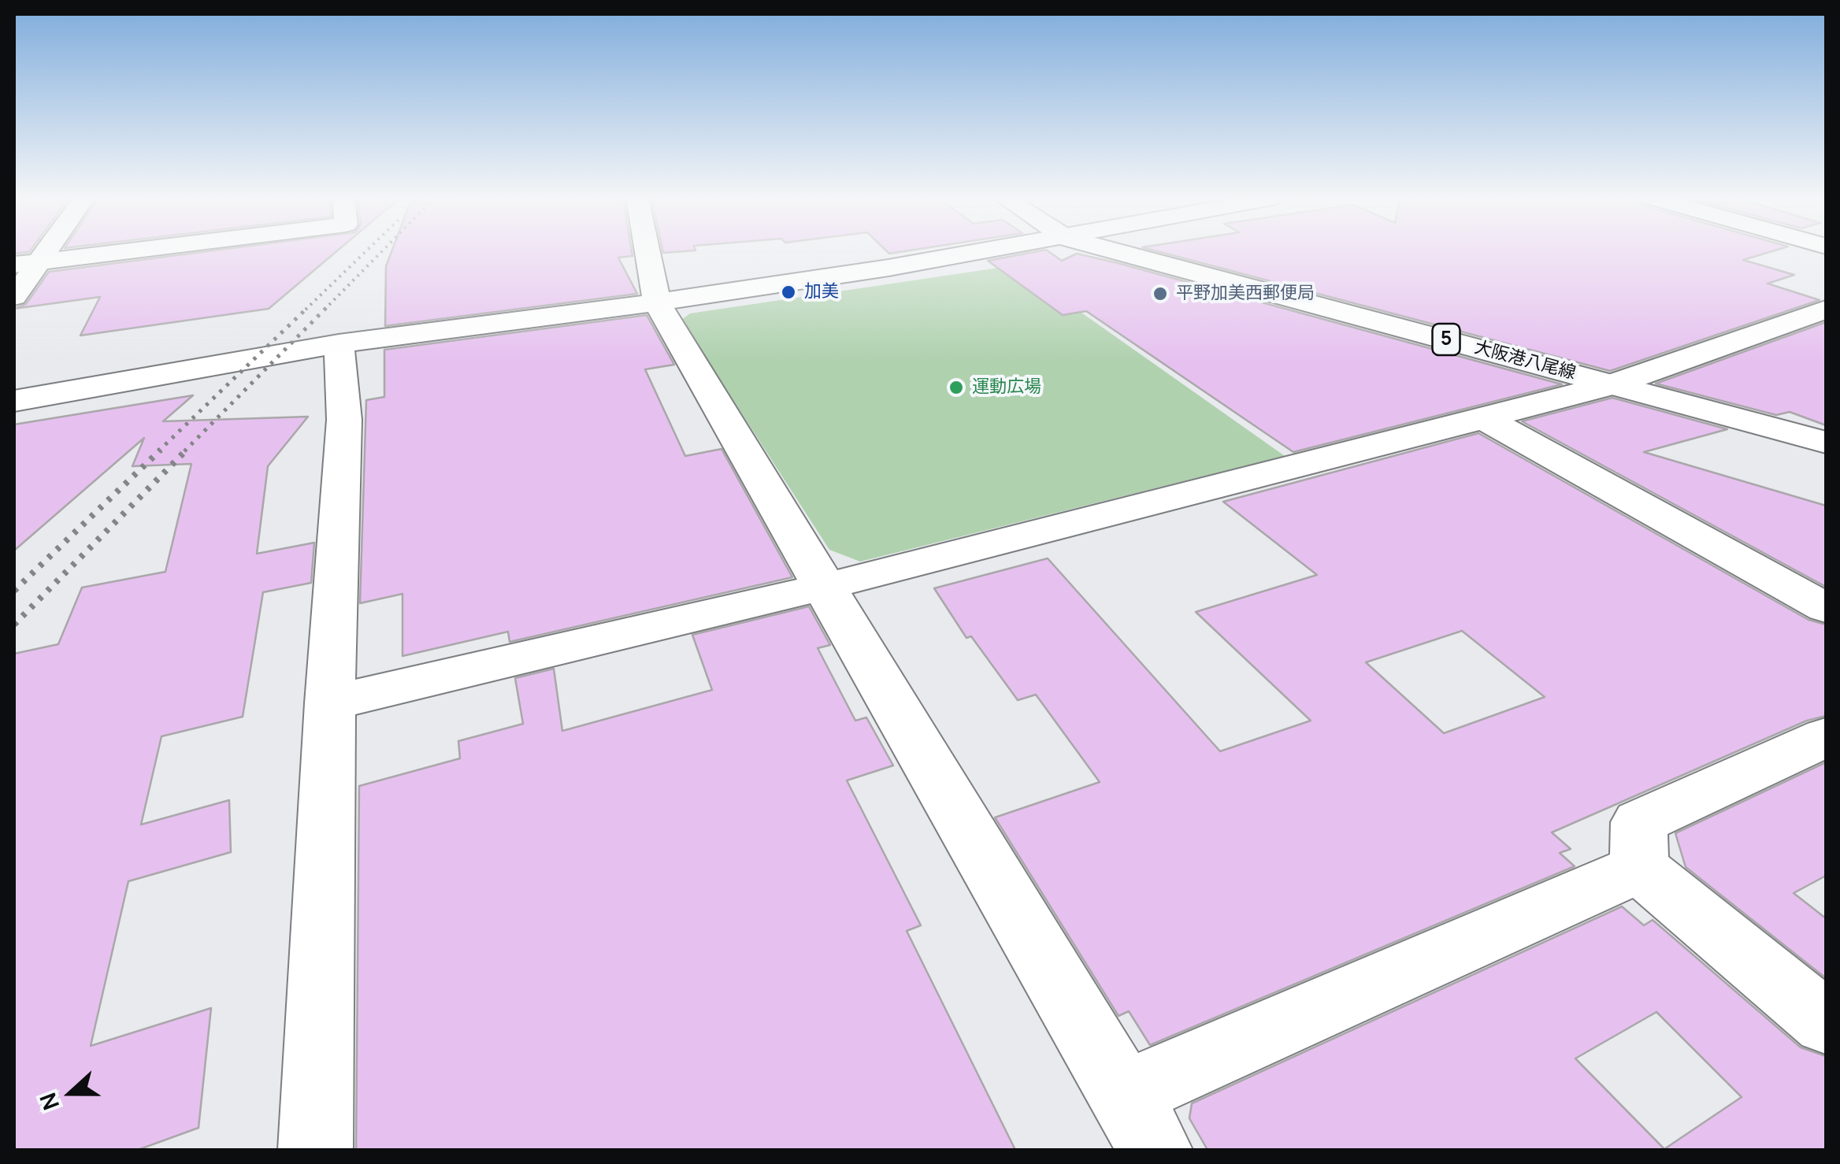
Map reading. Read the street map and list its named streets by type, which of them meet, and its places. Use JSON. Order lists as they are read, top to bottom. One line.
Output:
{"streets":{"street":["5","大阪港八尾線"]},"places":["加美","平野加美西郵便局","運動広場"],"north":"left"}
